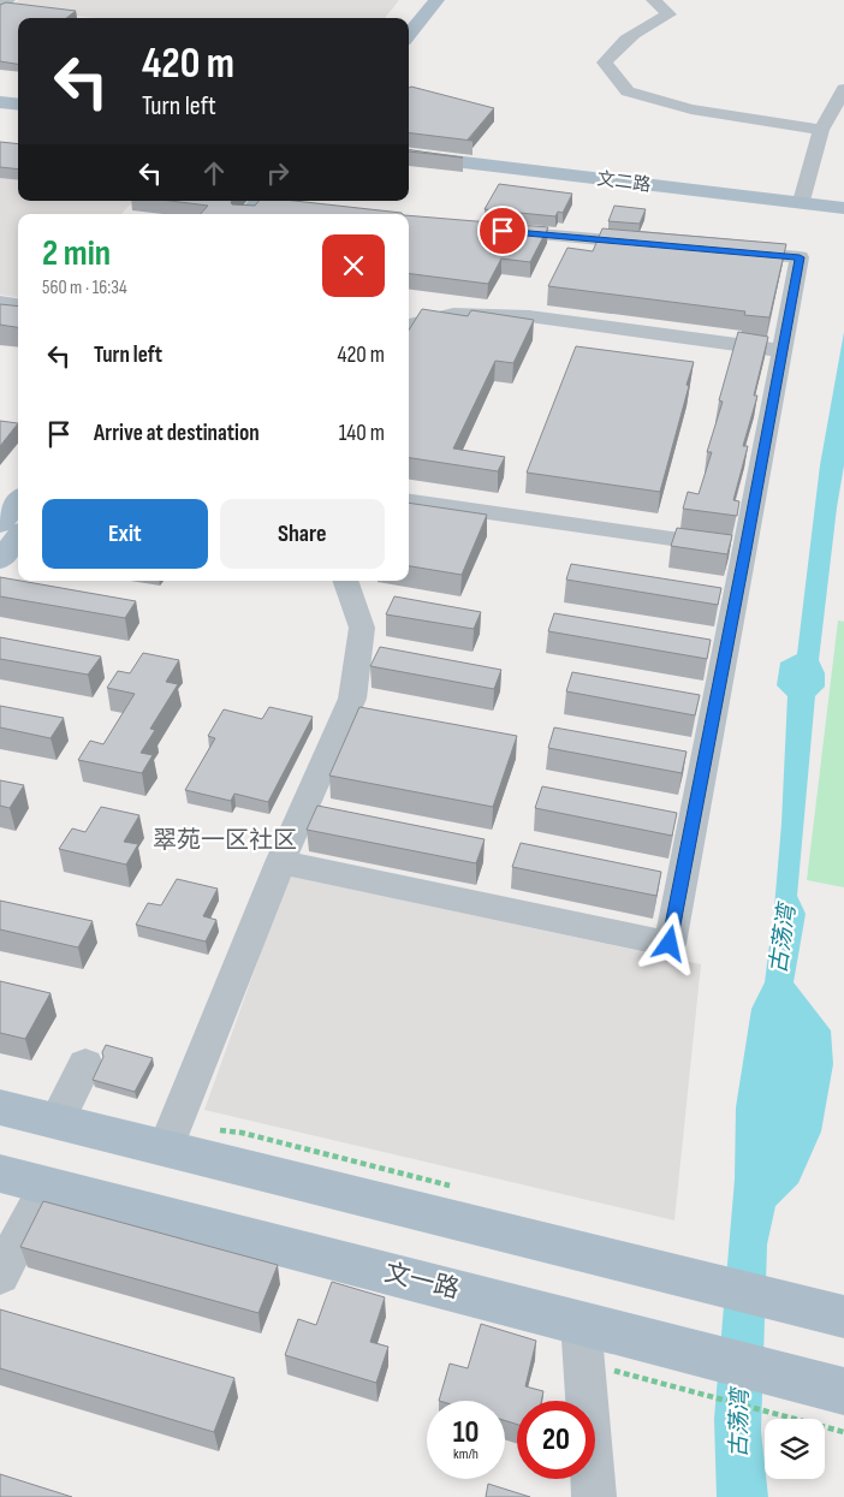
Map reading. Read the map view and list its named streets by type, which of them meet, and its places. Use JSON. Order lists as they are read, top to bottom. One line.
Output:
{"streets":{"main road":["文二路","文一路"]},"districts":["翠苑一区社区"],"water":["古荡湾"],"page":{"turn":["420 m","Turn left"],"heading":["2 min","560 m · 16:34"],"list":[{"name":"Turn left","value":"420 m"},{"name":"Arrive at destination","value":"140 m"}],"buttons":["Exit","Share"],"speed":"10 km/h","limit":"20"}}
